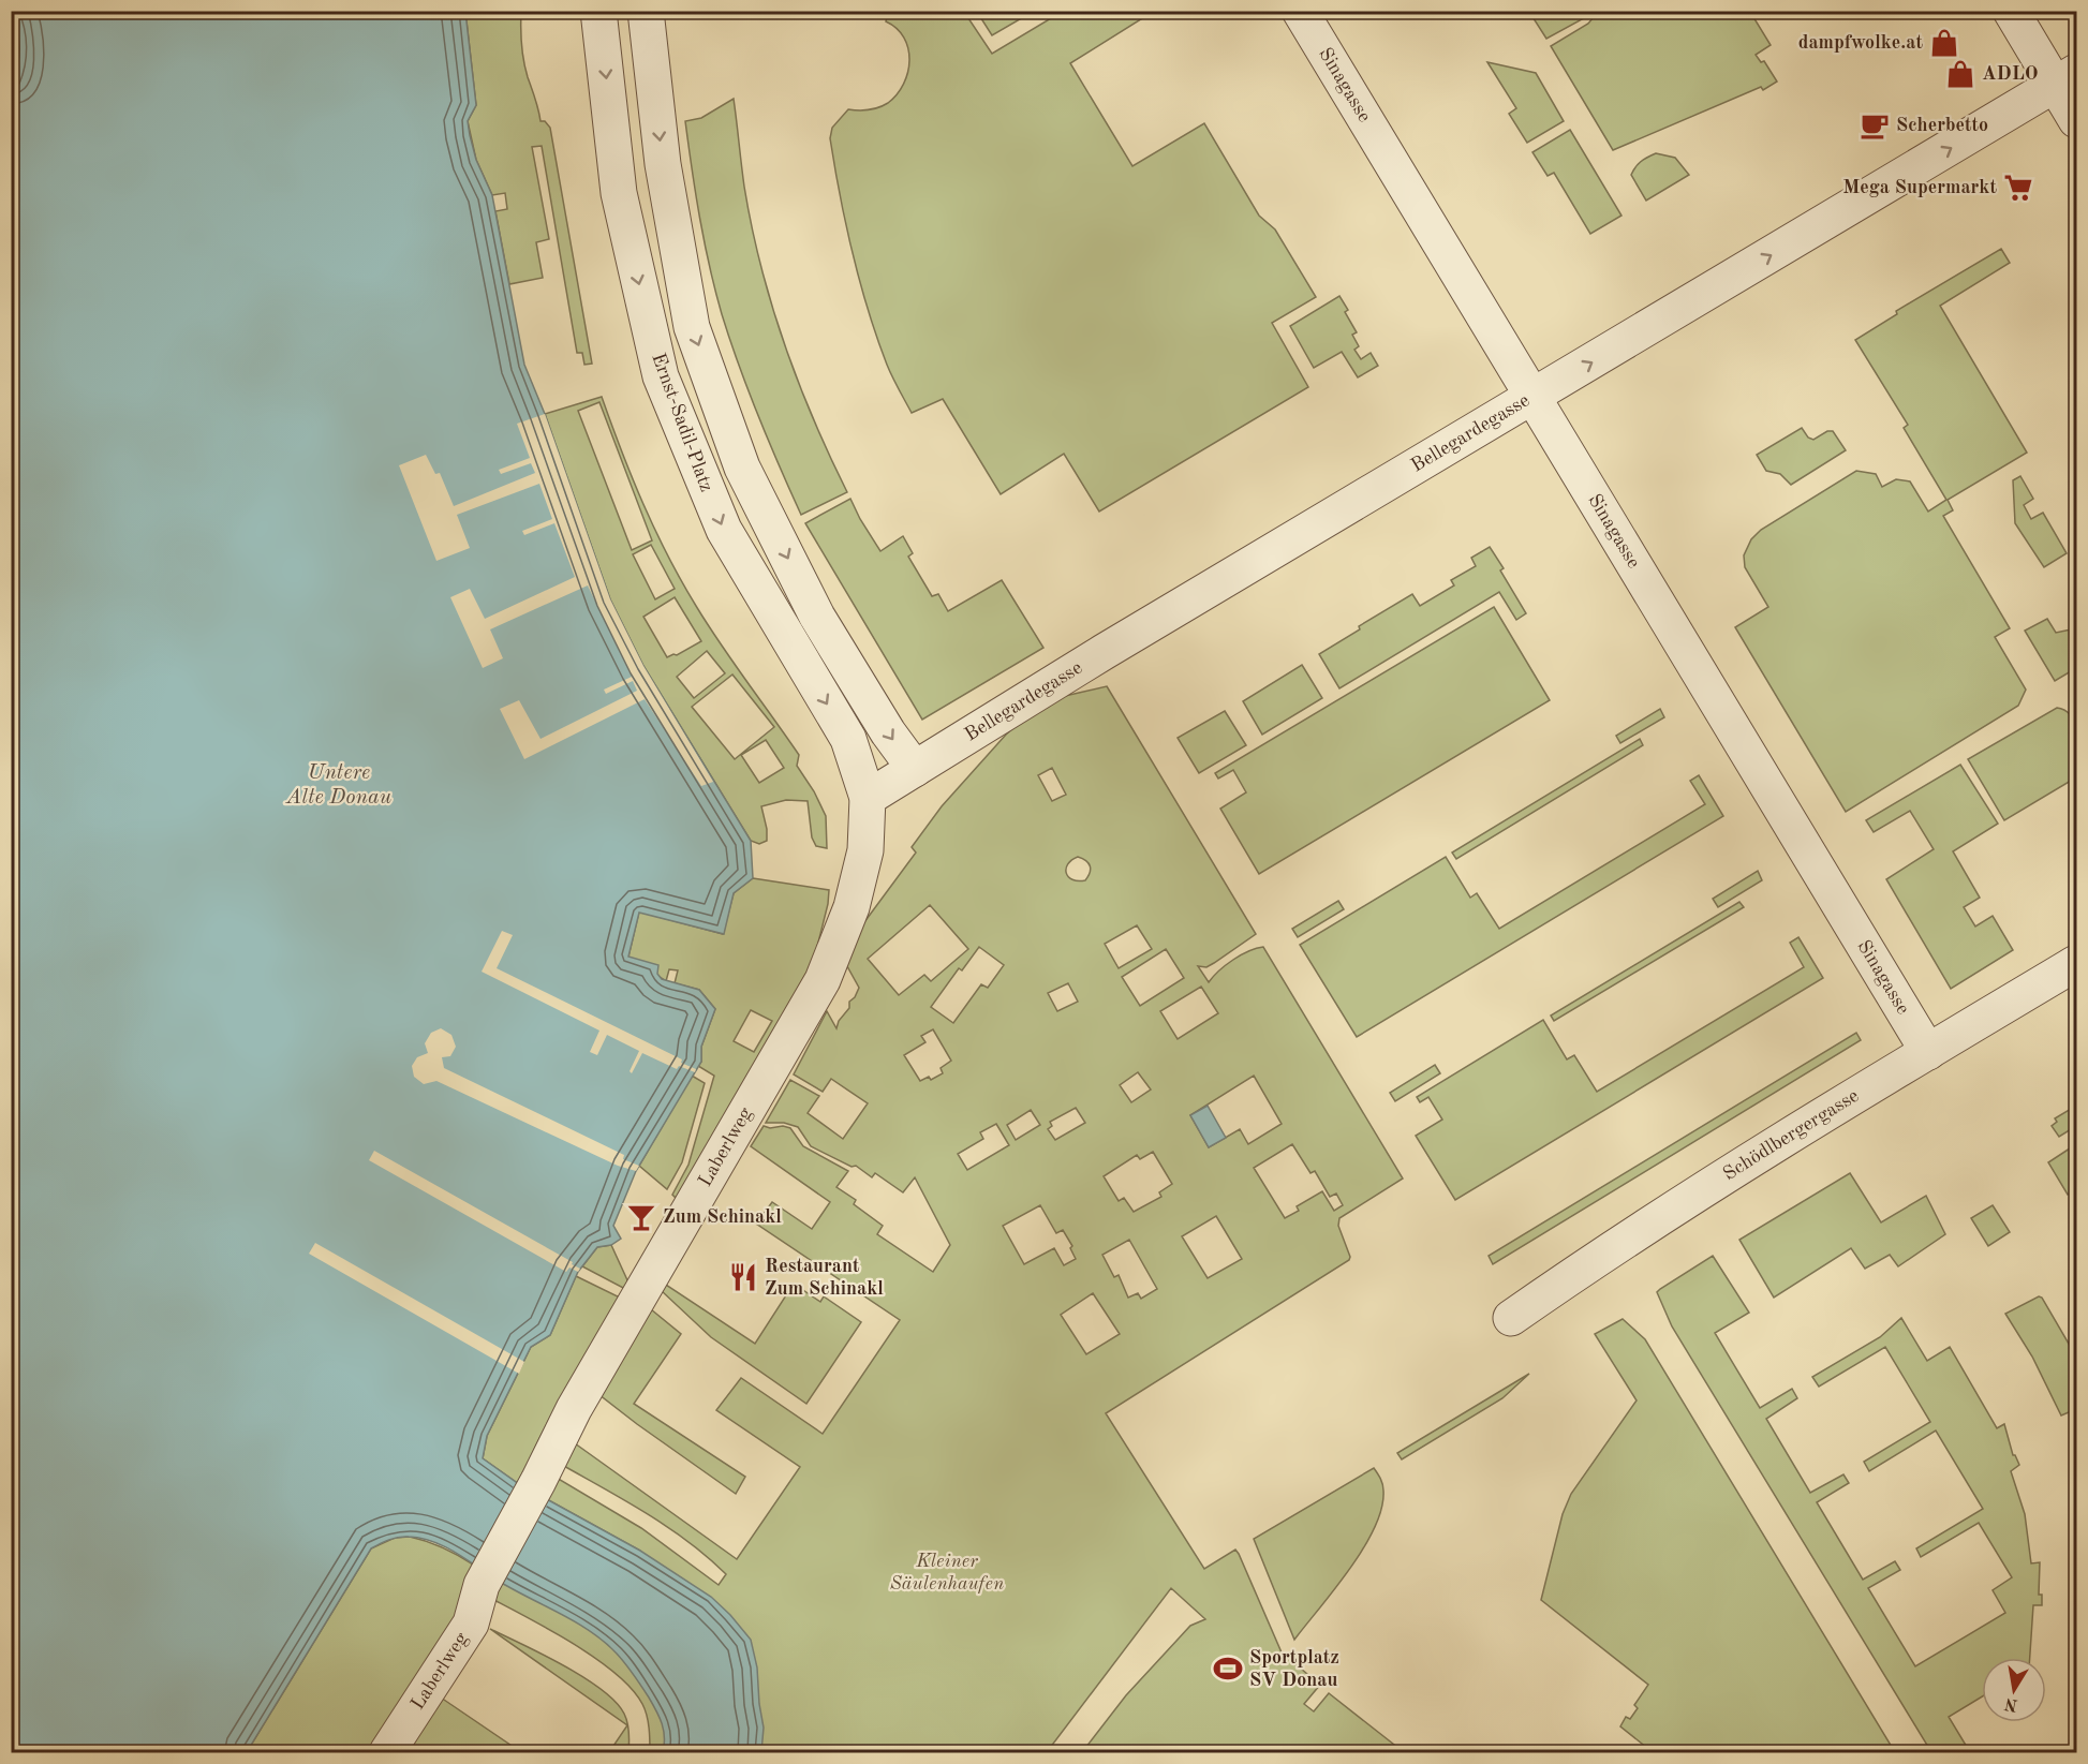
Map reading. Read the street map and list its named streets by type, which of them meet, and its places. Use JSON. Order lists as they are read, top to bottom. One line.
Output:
{"streets":{"street":["Sinagasse","Ernst-Sadil-Platz","Bellegardegasse","Schödlbergergasse","Laberlweg"]},"crossings":[["Sinagasse","Bellegardegasse"],["Sinagasse","Schödlbergergasse"],["Ernst-Sadil-Platz","Bellegardegasse"],["Ernst-Sadil-Platz","Laberlweg"],["Bellegardegasse","Laberlweg"]],"one_way":["Bellegardegasse"],"water":["Untere Alte Donau"],"parks":["Kleiner Säulenhaufen"],"places":{"shop":["dampfwolke.at","ADLO"],"cafe":["Scherbetto"],"supermarket":["Mega Supermarkt"],"bar":["Zum Schinakl"],"restaurant":["Restaurant Zum Schinakl"],"sports":["Sportplatz SV Donau"]},"north":"bottom"}
